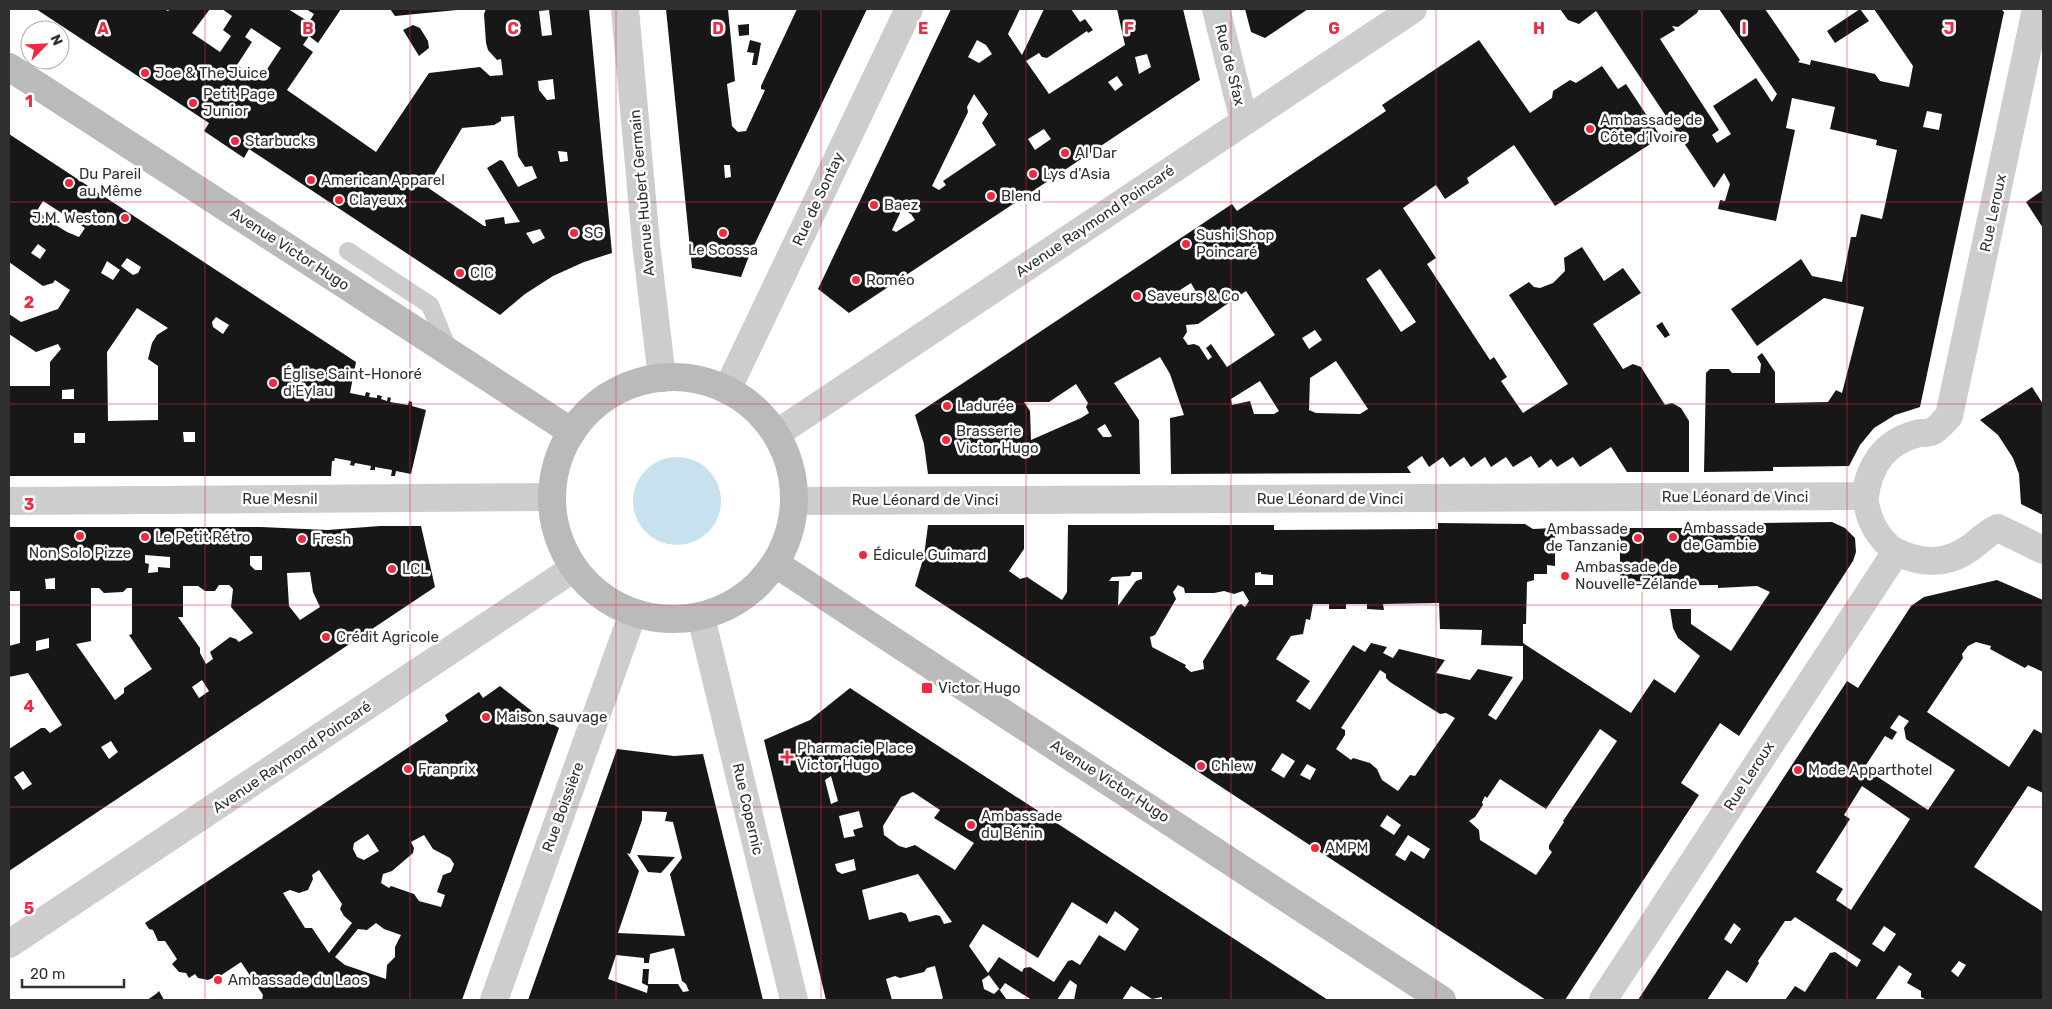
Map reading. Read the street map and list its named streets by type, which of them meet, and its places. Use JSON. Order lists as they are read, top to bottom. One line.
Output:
{"streets":{"main road":["Avenue Victor Hugo"],"street":["Rue de Sfax","Avenue Hubert Germain","Rue de Sontay","Rue Leroux","Avenue Raymond Poincaré","Rue Léonard de Vinci","Rue Mesnil","Rue Boissière","Rue Copernic"]},"crossings":[["Rue de Sfax","Avenue Raymond Poincaré"],["Rue Leroux","Rue Léonard de Vinci"]],"places":{"other":["Joe & The Juice","Petit Page Junior","Ambassade de Côte d’Ivoire","Starbucks","Al Dar","Lys d'Asia","American Apparel","Du Pareil au Même","Blend","Clayeux","Baez","J.M. Weston","SG","Le Scossa","Sushi Shop Poincaré","CIC","Roméo","Saveurs & Co","Église Saint-Honoré d'Eylau","Ladurée","Brasserie Victor Hugo","Non Solo Pizze","Le Petit Rétro","Ambassade de Gambie","Ambassade de Tanzanie","Fresh","Édicule Guimard","LCL","Ambassade de Nouvelle-Zélande","Crédit Agricole","Maison sauvage","Chlew","Franprix","Mode Apparthotel","Ambassade du Bénin","AMPM","Ambassade du Laos"],"transit":["Victor Hugo"],"health":["Pharmacie Place Victor Hugo"]},"scale_bar":"20 m","north":"top right","grid":{"columns":["A","B","C","D","E","F","G","H","I","J"],"rows":["1","2","3","4","5"]}}
